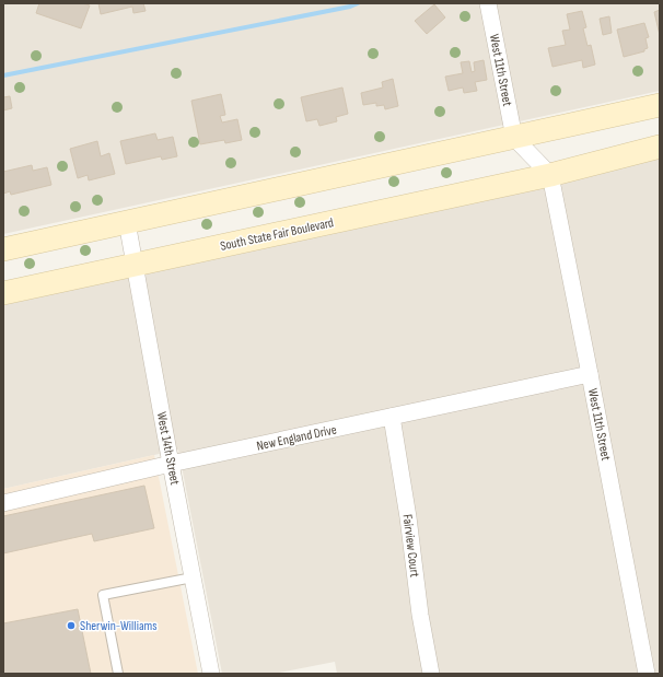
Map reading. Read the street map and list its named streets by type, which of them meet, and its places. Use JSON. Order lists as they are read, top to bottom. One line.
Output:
{"streets":{"street":["West 11th Street","South State Fair Boulevard","New England Drive","West 14th Street","Fairview Court"]},"crossings":[["West 11th Street","South State Fair Boulevard"],["West 11th Street","New England Drive"],["South State Fair Boulevard","West 14th Street"],["New England Drive","West 14th Street"],["New England Drive","Fairview Court"]],"places":["Sherwin-Williams"]}
